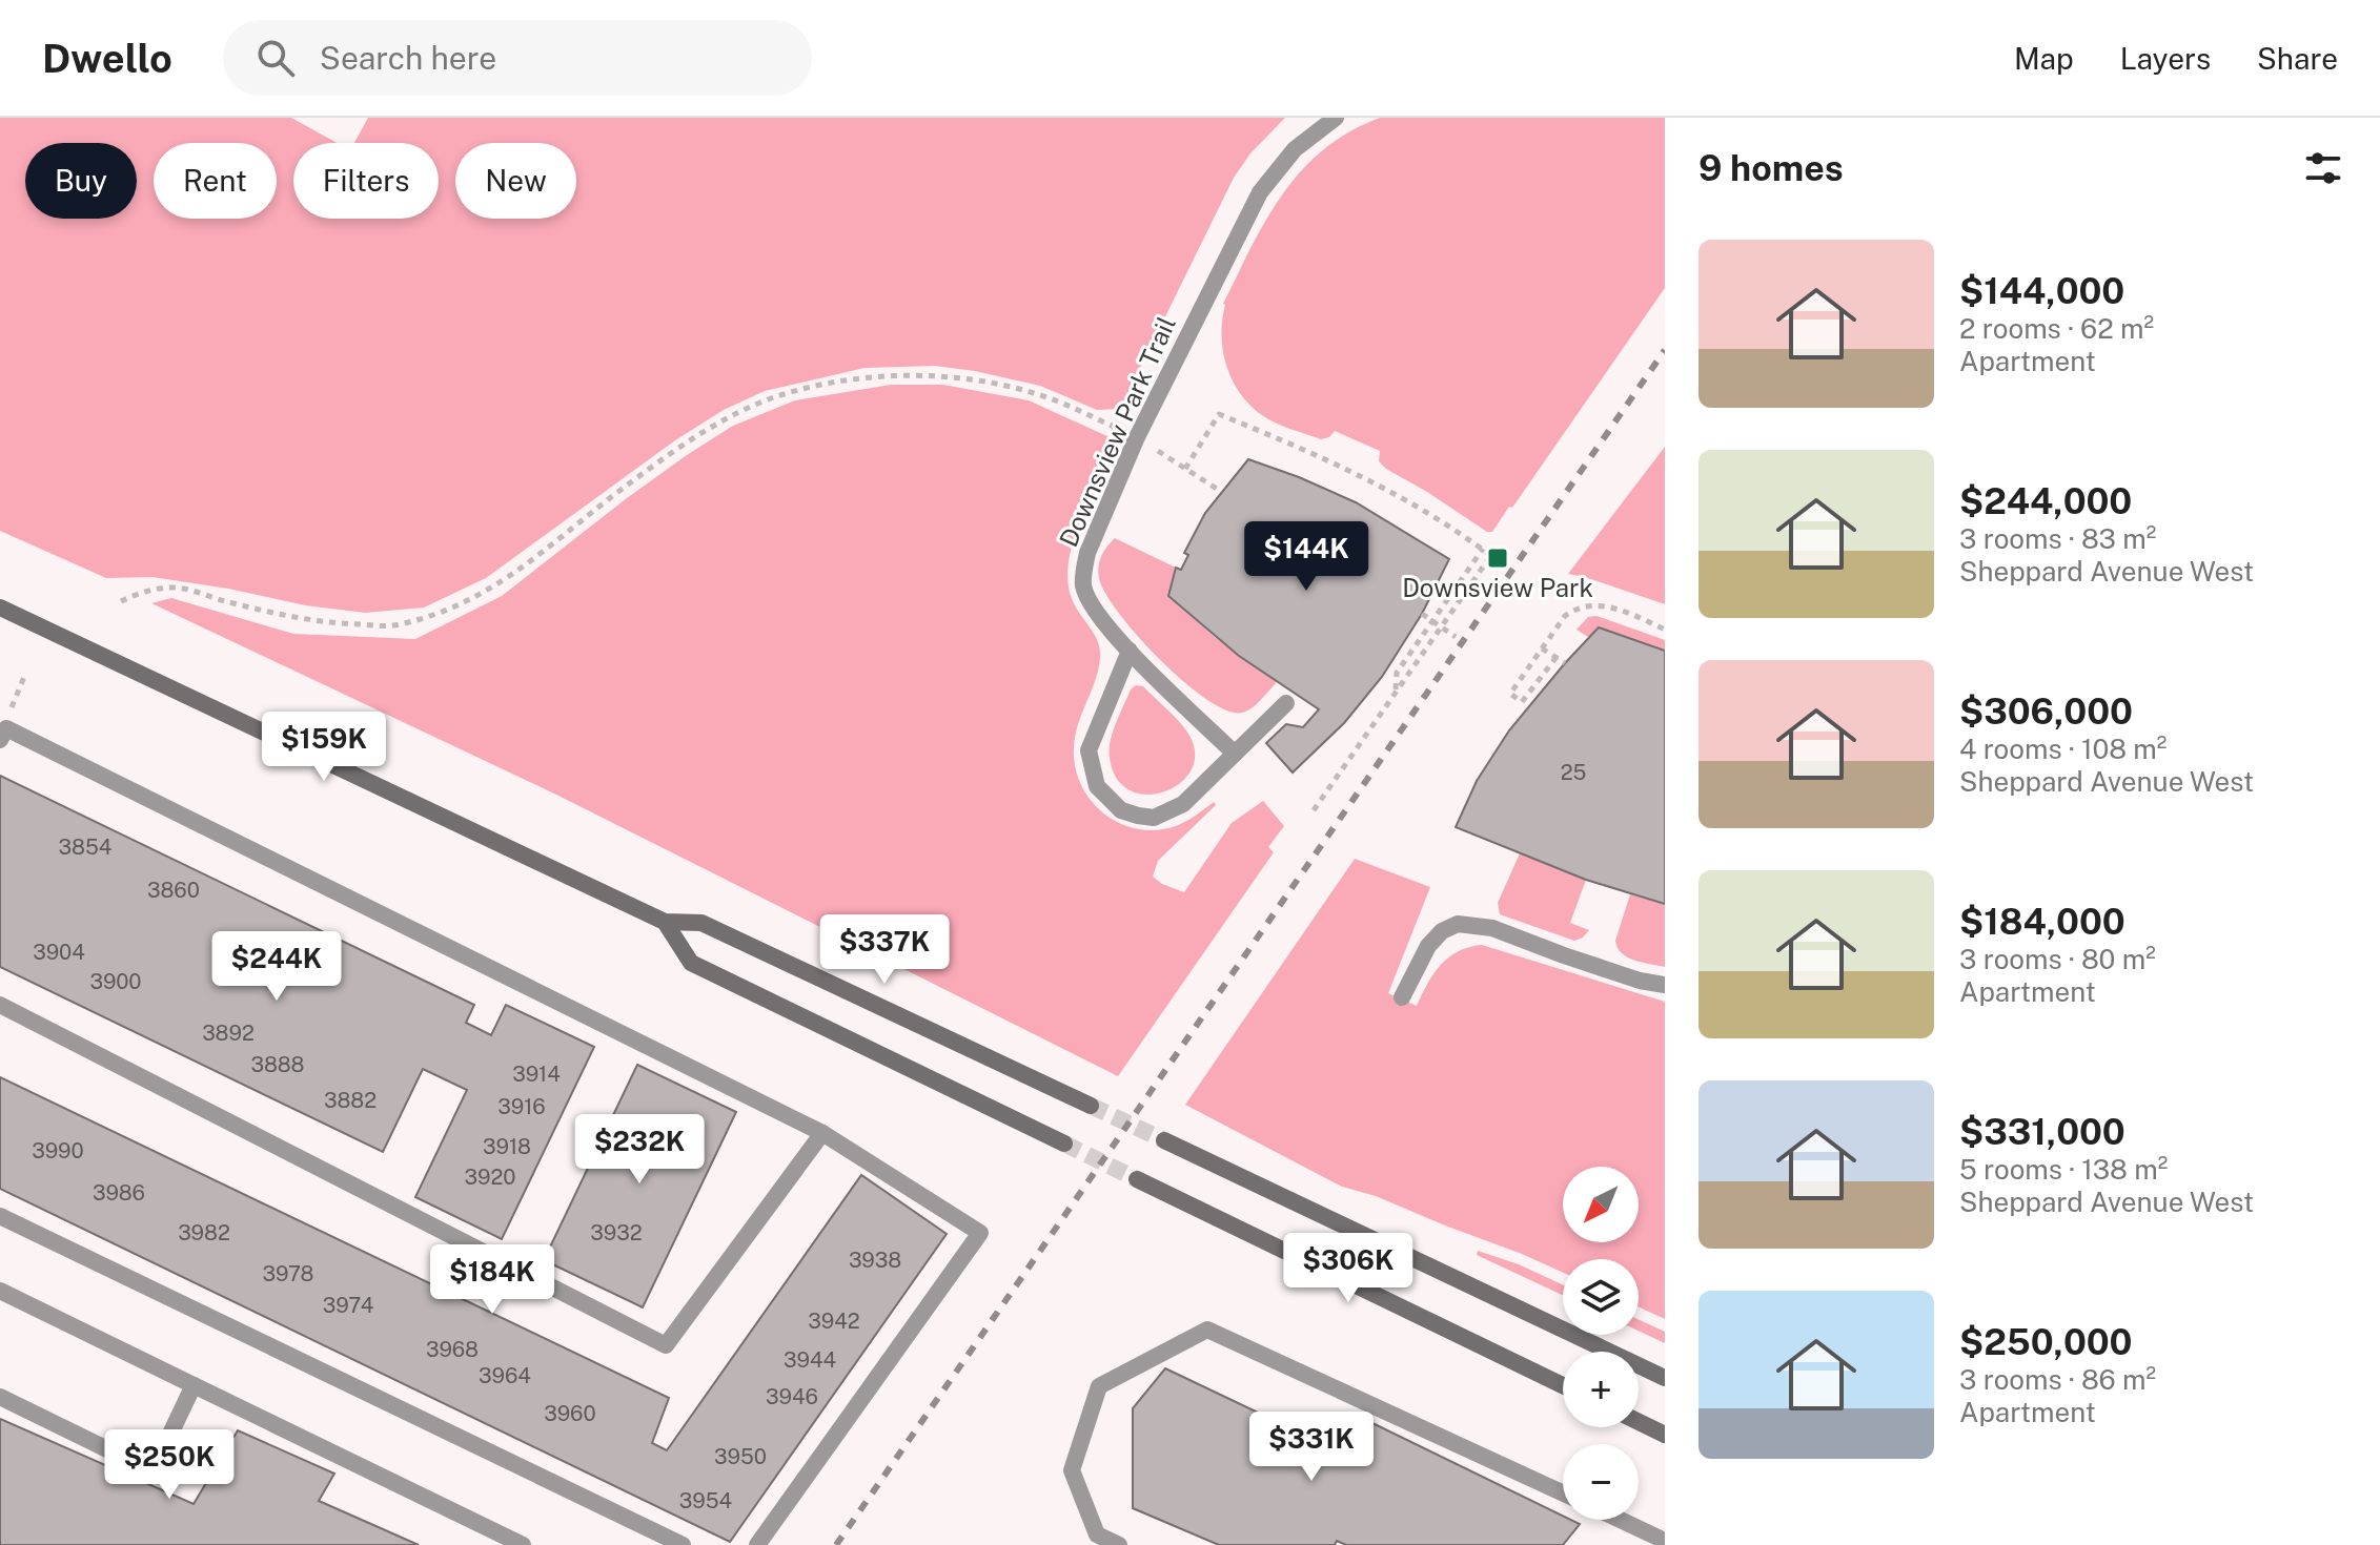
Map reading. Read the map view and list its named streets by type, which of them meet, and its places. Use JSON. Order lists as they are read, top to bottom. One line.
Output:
{"streets":{"lane":["Downsview Park Trail"]},"places":{"transit":["Downsview Park"]},"house_numbers":["25","3854","3860","3904","3900","3892","3888","3914","3882","3916","3918","3990","3920","3986","3982","3932","3938","3978","3974","3942","3968","3944","3964","3946","3960","3950","3954"],"north":"bottom left","page":{"header":"Dwello","search":"Search here","nav":["Map","Layers","Share"],"heading":"9 homes","chip":["Buy","Rent","Filters","New"],"list":[{"name":"$144,000","note":"2 rooms · 62 m² · Apartment"},{"name":"$244,000","note":"3 rooms · 83 m² · Sheppard Avenue West"},{"name":"$306,000","note":"4 rooms · 108 m² · Sheppard Avenue West"},{"name":"$184,000","note":"3 rooms · 80 m² · Apartment"},{"name":"$331,000","note":"5 rooms · 138 m² · Sheppard Avenue West"},{"name":"$250,000","note":"3 rooms · 86 m² · Apartment"}],"price":["$144K","$159K","$337K","$244K","$232K","$306K","$184K","$331K","$250K"],"map_buttons":["+","−"]}}
